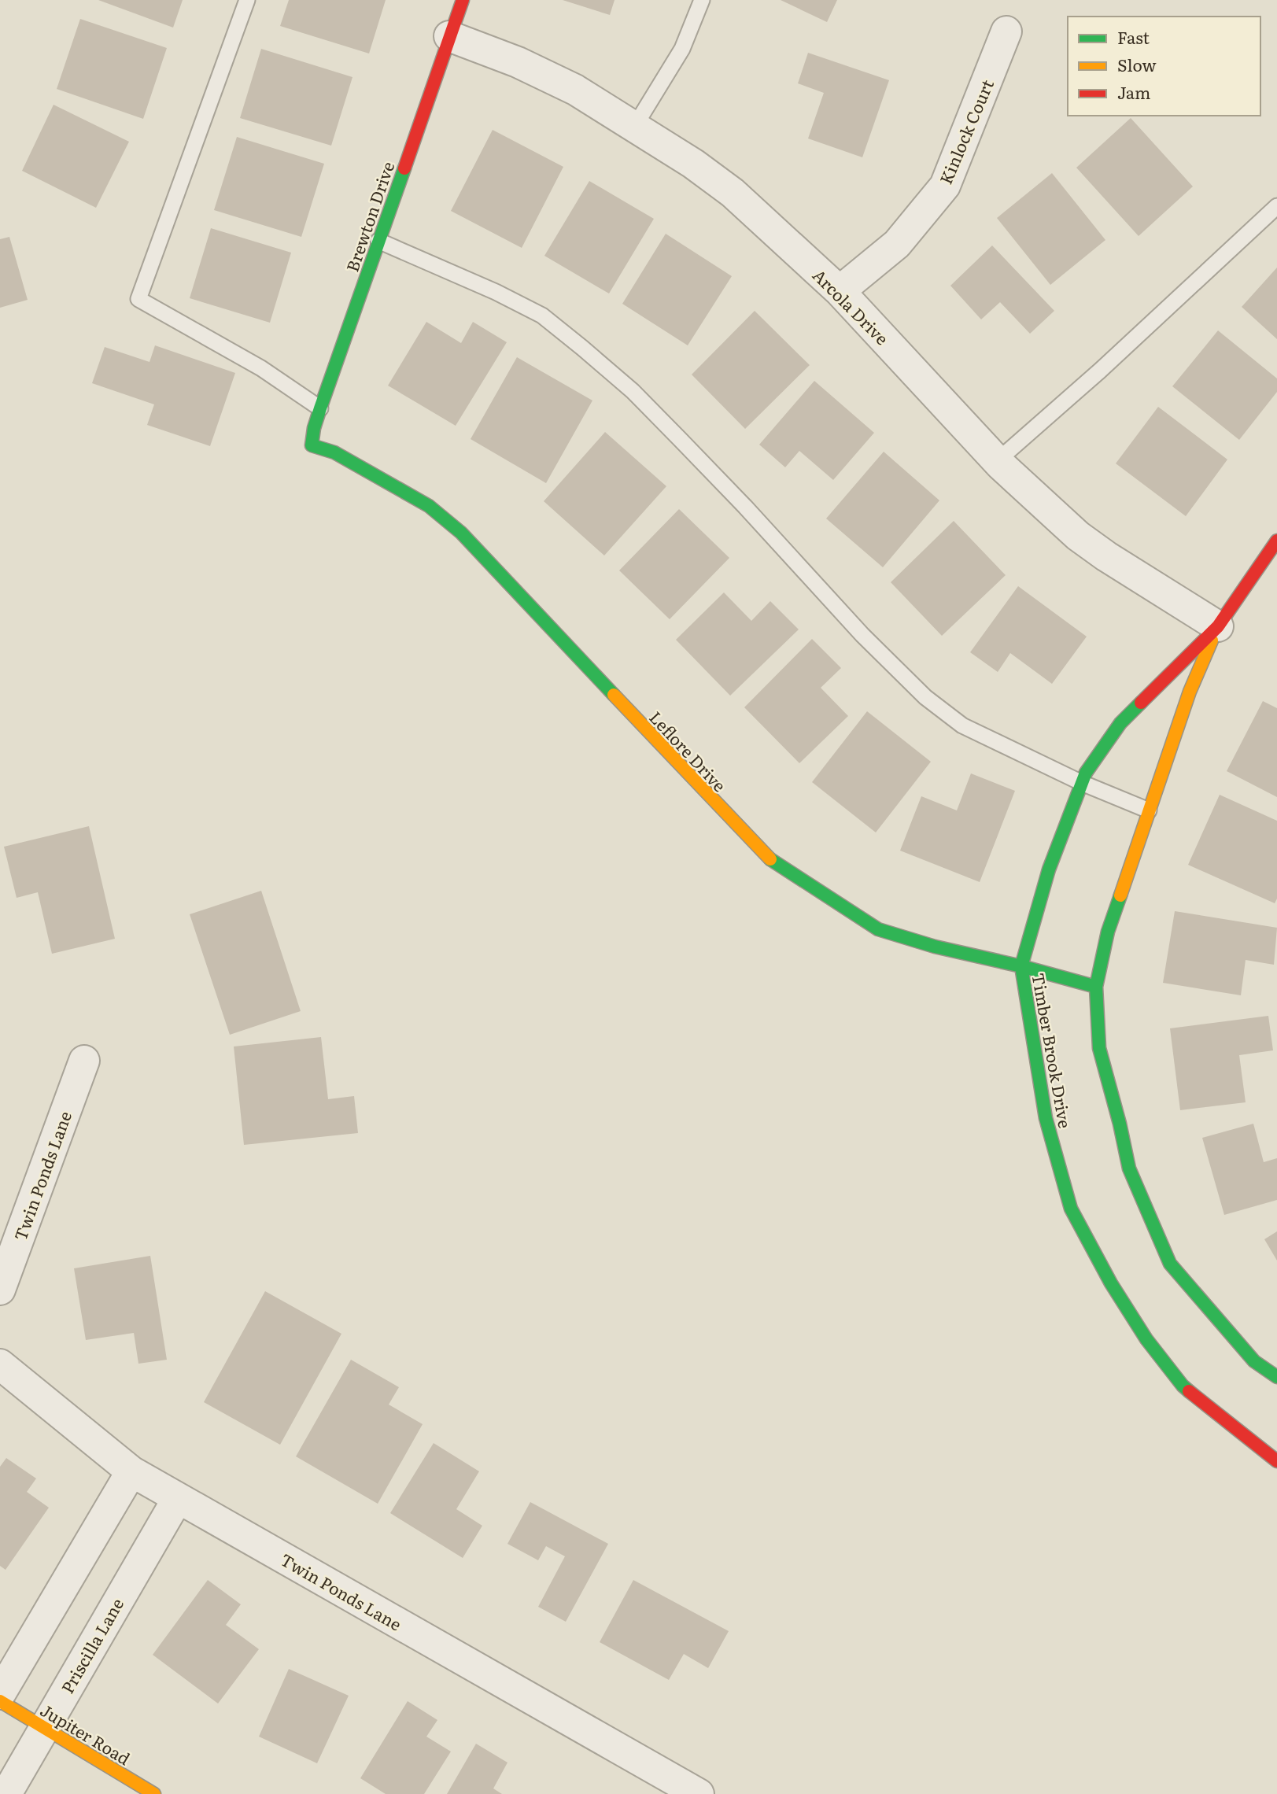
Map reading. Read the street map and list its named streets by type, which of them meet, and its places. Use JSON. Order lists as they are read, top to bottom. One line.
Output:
{"streets":{"street":["Kinlock Court","Brewton Drive","Arcola Drive","Leflore Drive","Timber Brook Drive","Twin Ponds Lane","Priscilla Lane","Jupiter Road"]},"crossings":[["Kinlock Court","Arcola Drive"],["Brewton Drive","Arcola Drive"],["Brewton Drive","Leflore Drive"],["Arcola Drive","Timber Brook Drive"],["Leflore Drive","Timber Brook Drive"],["Twin Ponds Lane","Priscilla Lane"],["Priscilla Lane","Jupiter Road"]],"legend":["Fast","Slow","Jam"]}
